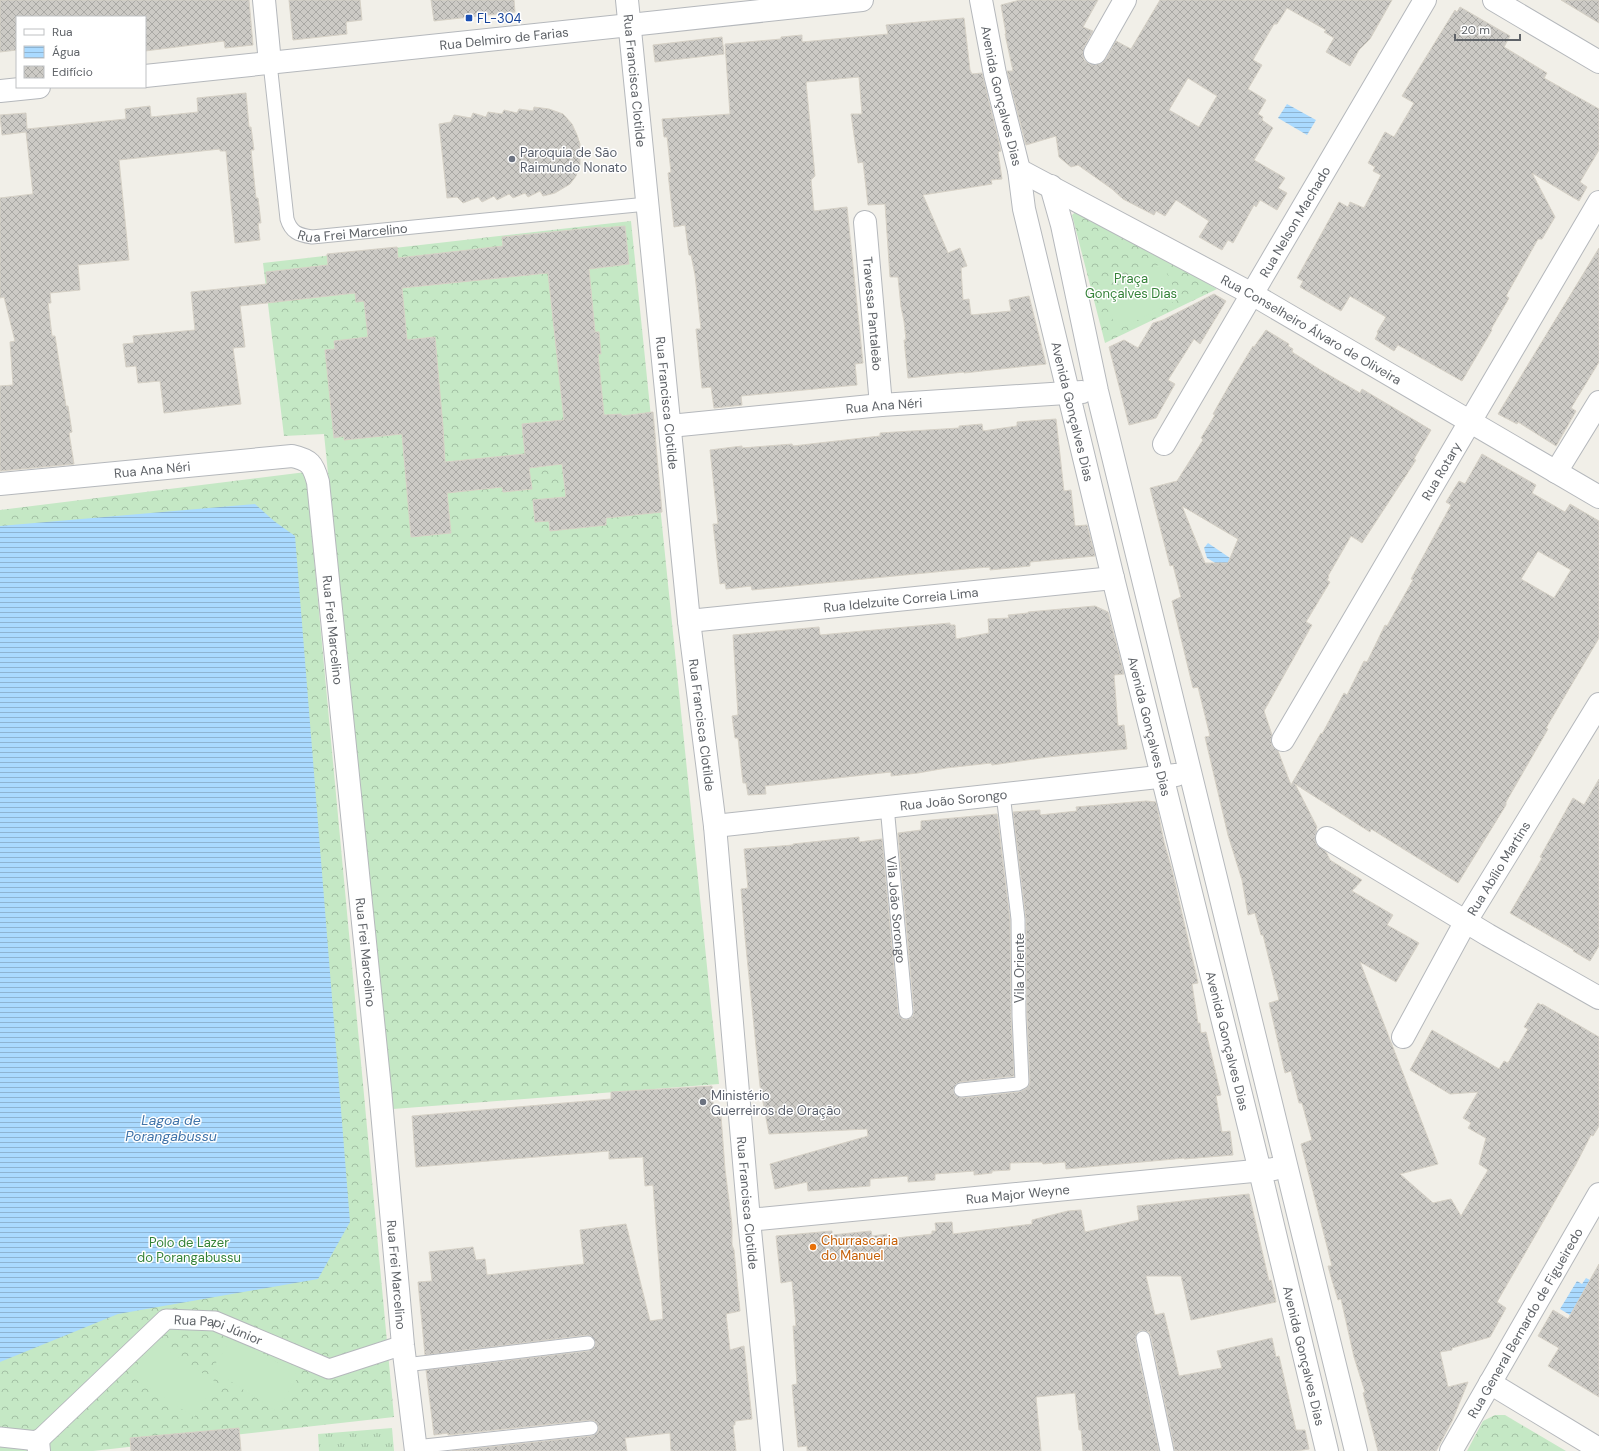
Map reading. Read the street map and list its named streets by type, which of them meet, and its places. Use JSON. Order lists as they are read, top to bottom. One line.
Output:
{"streets":{"street":["Rua Delmiro de Farias","Rua Francisca Clotilde","Avenida Gonçalves Dias","Rua Nelson Machado","Rua Frei Marcelino","Travessa Pantaleão","Rua Conselheiro Álvaro de Oliveira","Rua Ana Néri","Rua Rotary","Rua Idelzuite Correia Lima","Rua João Sorongo","Rua Abílio Martins","Rua Major Weyne","Rua General Bernardo de Figueiredo","Rua Papi Júnior"],"lane":["Vila João Sorongo","Vila Oriente"]},"crossings":[["Rua Delmiro de Farias","Rua Francisca Clotilde"],["Rua Delmiro de Farias","Rua Frei Marcelino"],["Rua Francisca Clotilde","Rua Frei Marcelino"],["Rua Francisca Clotilde","Rua Ana Néri"],["Rua Francisca Clotilde","Rua Idelzuite Correia Lima"],["Rua Francisca Clotilde","Rua João Sorongo"],["Rua Francisca Clotilde","Rua Major Weyne"],["Avenida Gonçalves Dias","Rua Conselheiro Álvaro de Oliveira"],["Avenida Gonçalves Dias","Rua Ana Néri"],["Avenida Gonçalves Dias","Rua Idelzuite Correia Lima"],["Avenida Gonçalves Dias","Rua João Sorongo"],["Avenida Gonçalves Dias","Rua Major Weyne"],["Rua Nelson Machado","Rua Conselheiro Álvaro de Oliveira"],["Rua Frei Marcelino","Rua Ana Néri"],["Rua Frei Marcelino","Rua Papi Júnior"],["Travessa Pantaleão","Rua Ana Néri"],["Rua Conselheiro Álvaro de Oliveira","Rua Rotary"],["Rua João Sorongo","Vila João Sorongo"],["Rua João Sorongo","Vila Oriente"]],"water":["Lagoa de Porangabussu"],"parks":["Praça Gonçalves Dias","Polo de Lazer do Porangabussu"],"places":{"transit":["FL-304"],"other":["Paroquia de São Raimundo Nonato","Ministério Guerreiros de Oração","Churrascaria do Manuel"]},"legend":["Rua","Água","Edifício"],"scale_bar":"20 m"}
